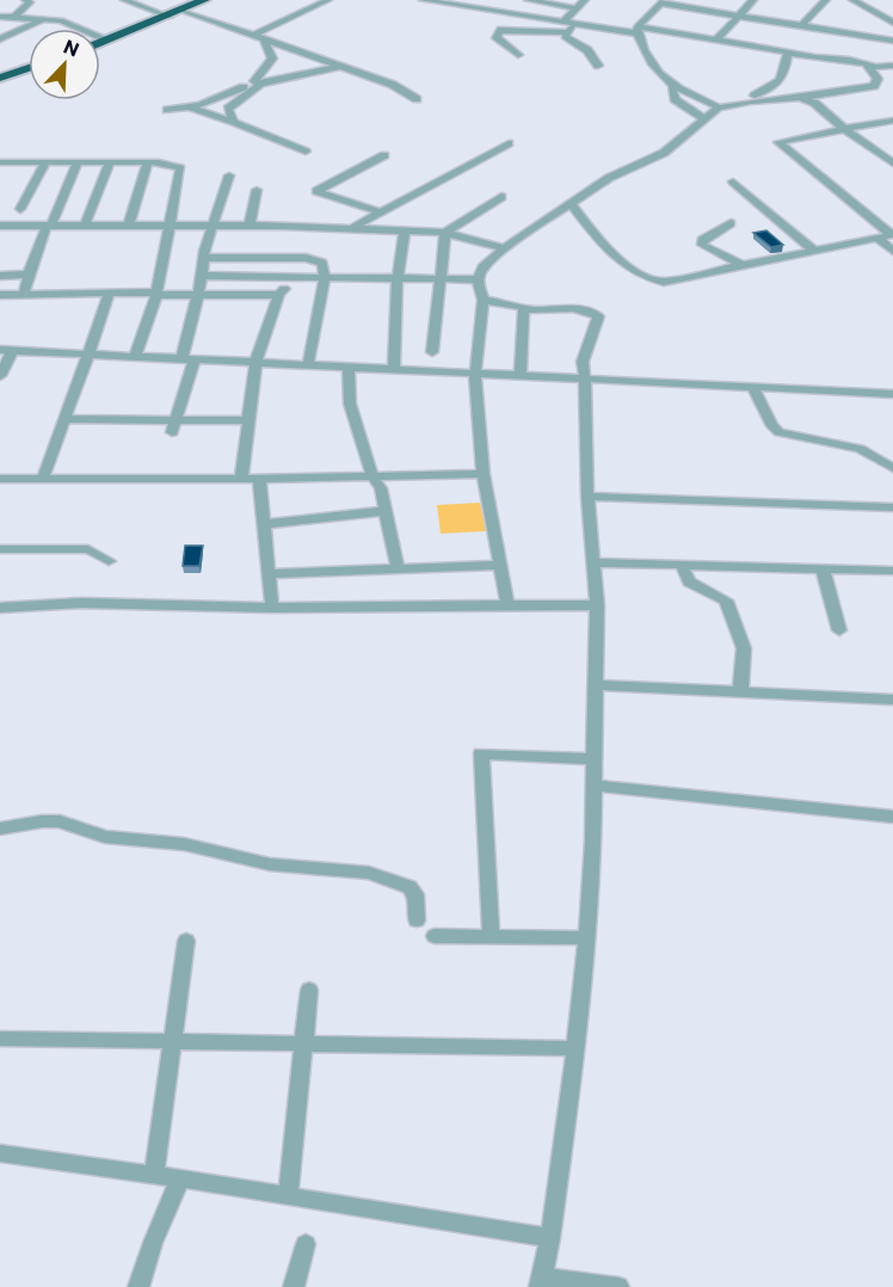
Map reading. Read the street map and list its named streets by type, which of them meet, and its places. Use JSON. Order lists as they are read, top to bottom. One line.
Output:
{"north":"top right"}
